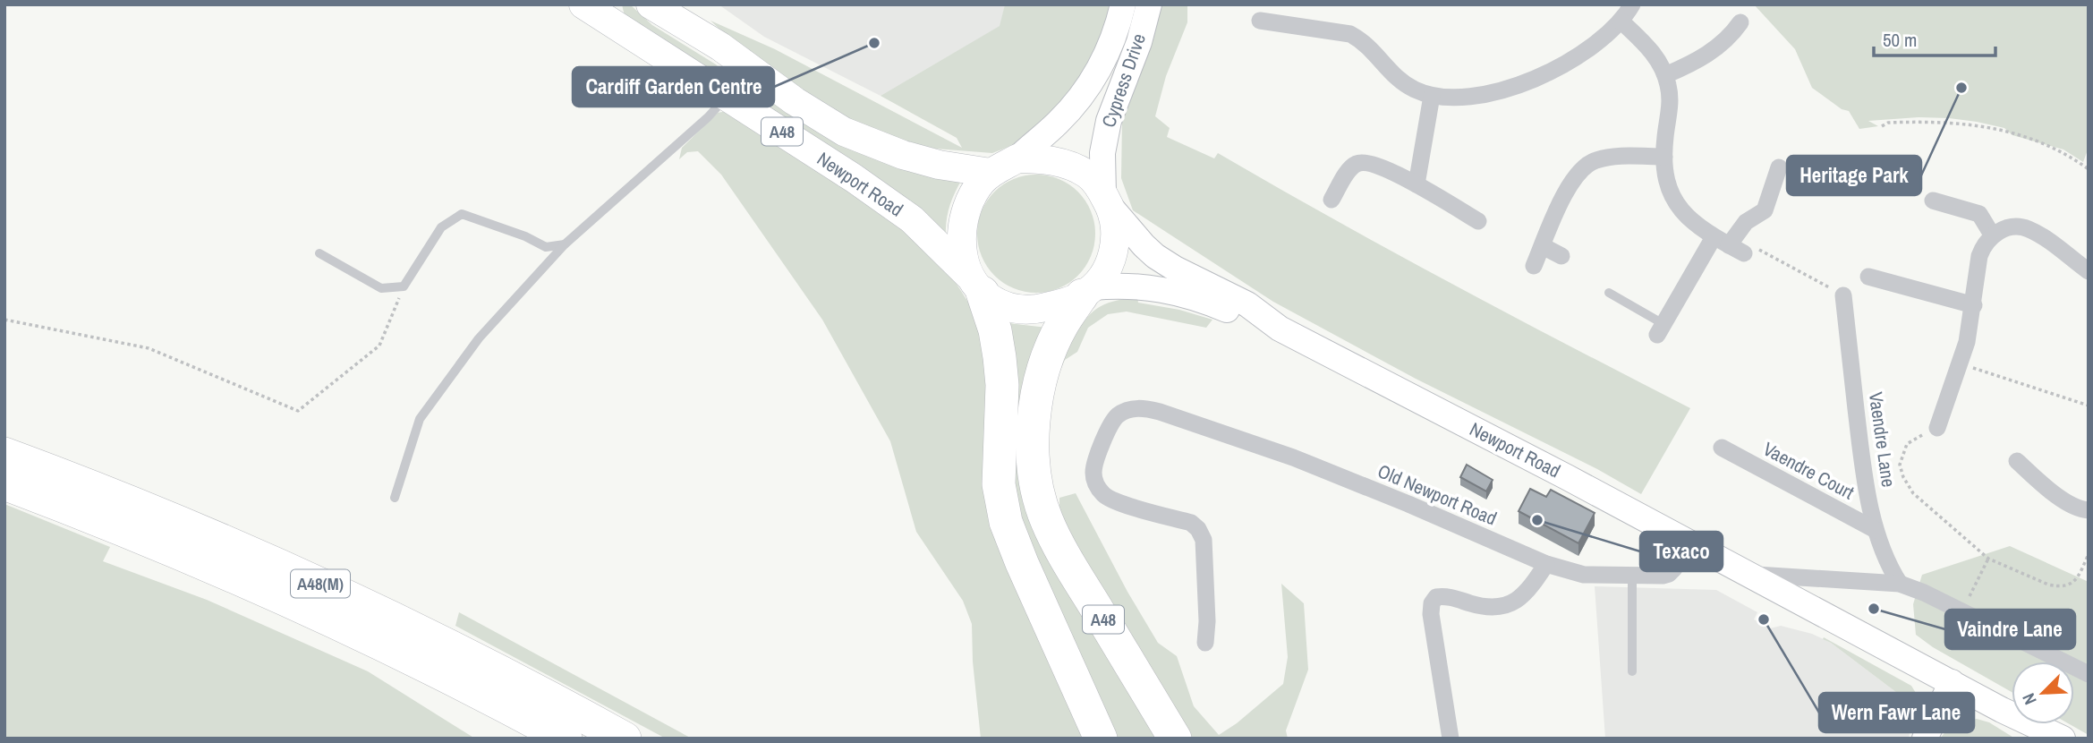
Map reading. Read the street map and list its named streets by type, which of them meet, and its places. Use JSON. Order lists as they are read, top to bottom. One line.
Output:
{"streets":{"highway":["A48","A48(M)"],"main road":["Cypress Drive","Newport Road"],"street":["Vaendre Lane","Vaendre Court","Old Newport Road"]},"crossings":[["Cypress Drive","A48"],["Cypress Drive","Newport Road"],["A48","Newport Road"],["Newport Road","Vaendre Lane"],["Newport Road","Old Newport Road"],["Vaendre Lane","Vaendre Court"]],"places":["Cardiff Garden Centre","Heritage Park","Texaco","Vaindre Lane","Wern Fawr Lane"],"scale_bar":"50 m","north":"bottom left"}
